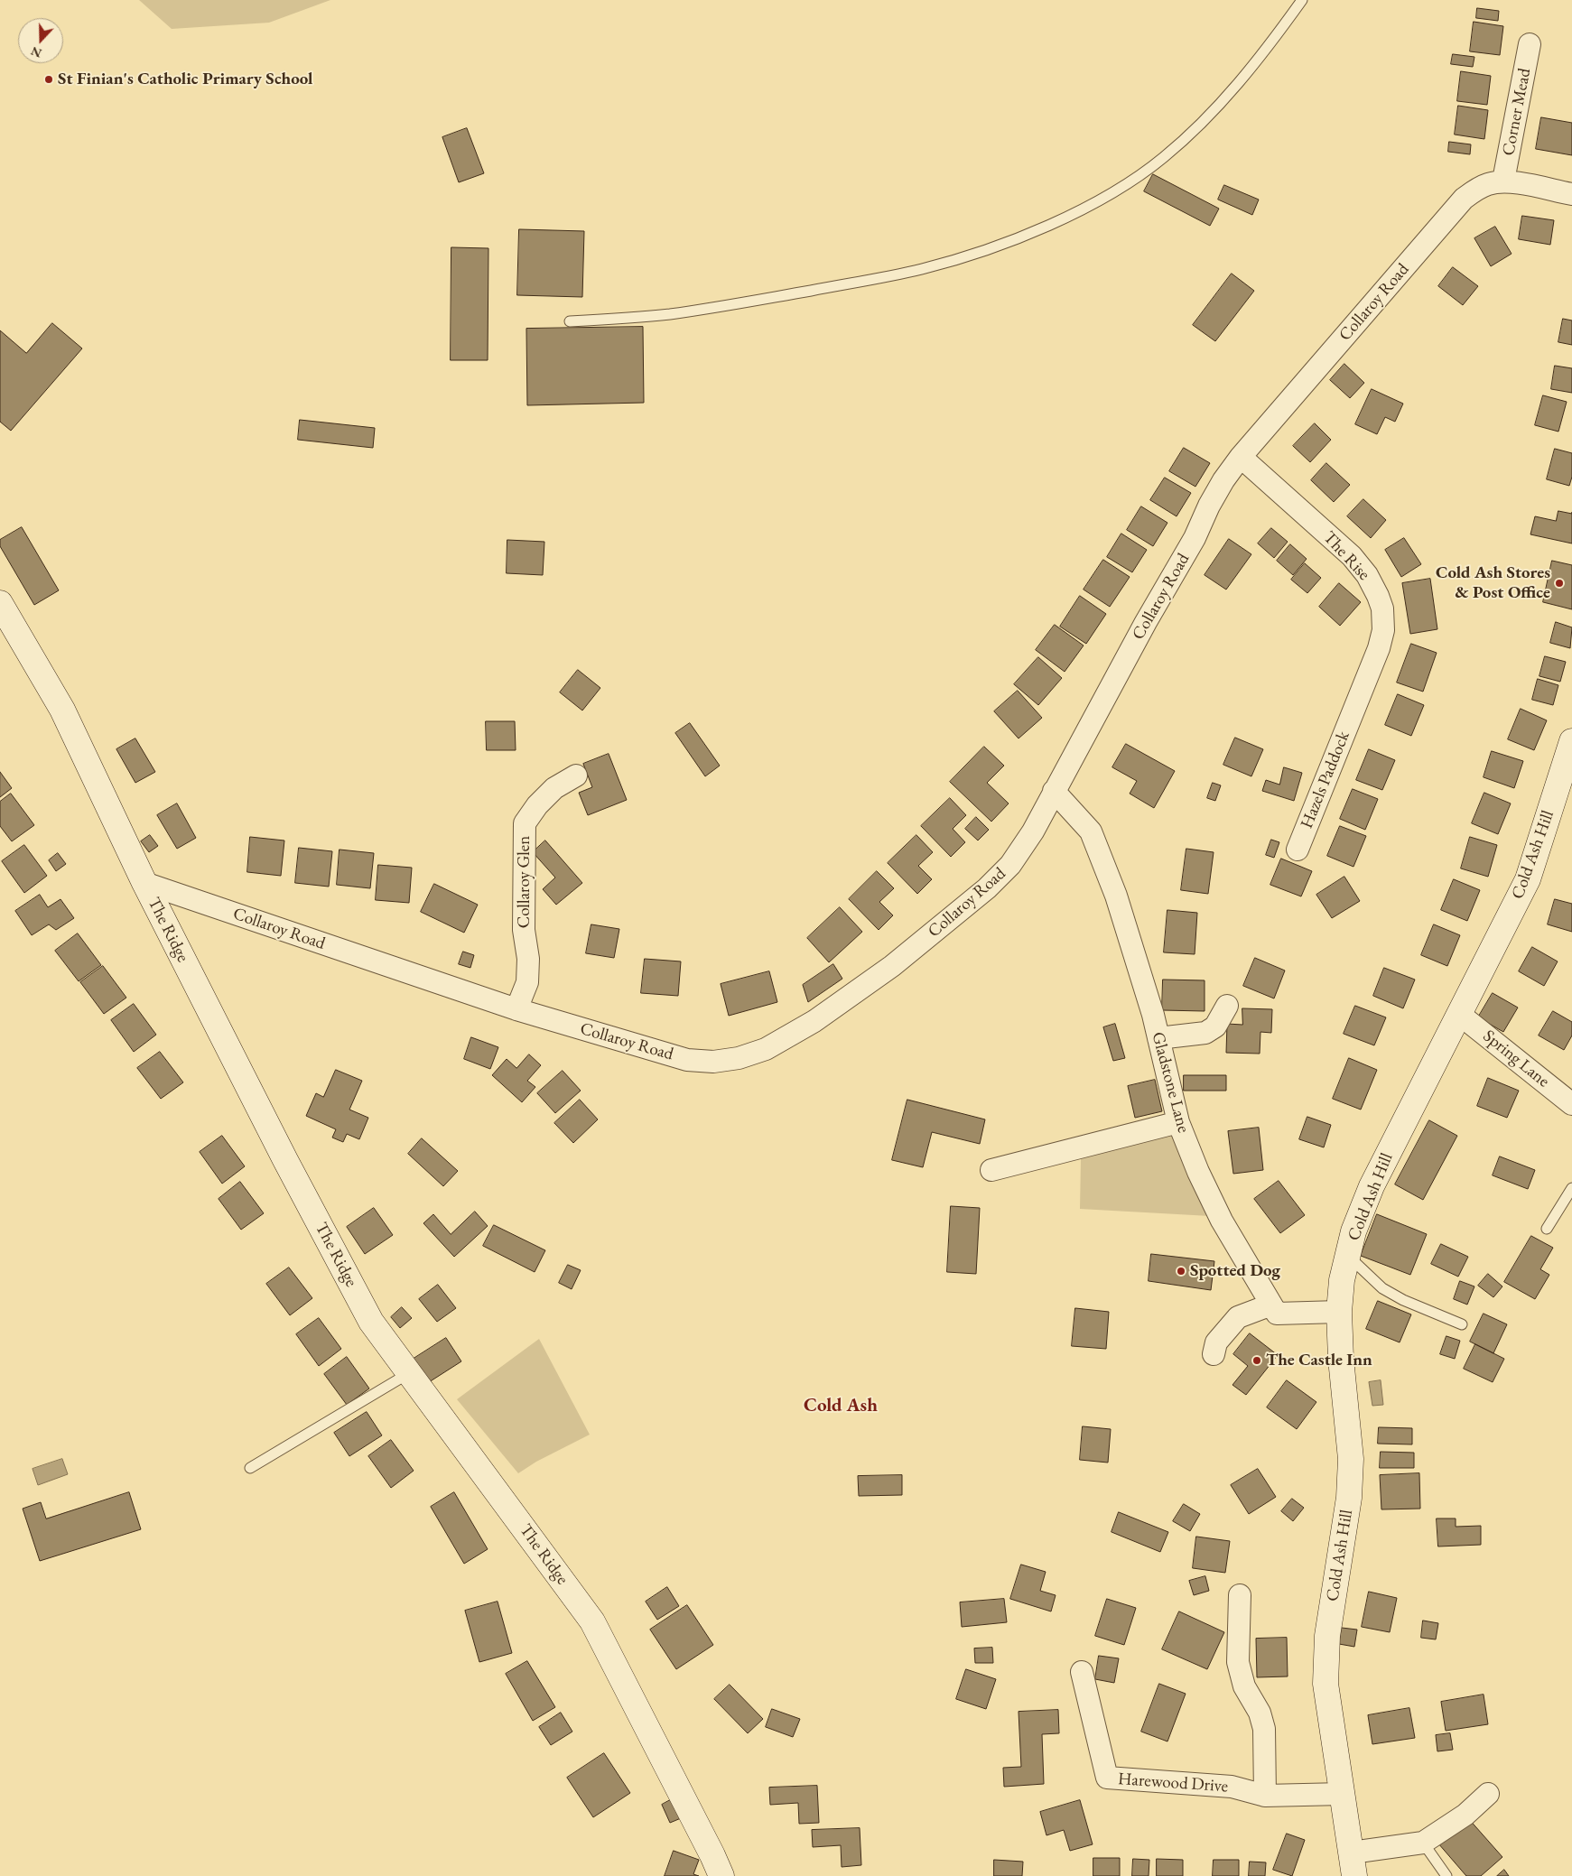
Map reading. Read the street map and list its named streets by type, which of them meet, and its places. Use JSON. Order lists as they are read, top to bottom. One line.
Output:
{"streets":{"street":["Corner Mead","Collaroy Road","The Rise","Hazels Paddock","Cold Ash Hill","Collaroy Glen","The Ridge","Spring Lane","Gladstone Lane","Harewood Drive"]},"crossings":[["Corner Mead","Collaroy Road"],["Collaroy Road","The Rise"],["Collaroy Road","Collaroy Glen"],["Collaroy Road","The Ridge"],["Collaroy Road","Gladstone Lane"],["The Rise","Hazels Paddock"],["Cold Ash Hill","Spring Lane"],["Cold Ash Hill","Harewood Drive"]],"districts":["Cold Ash"],"places":["St Finian's Catholic Primary School","Cold Ash Stores & Post Office","Spotted Dog","The Castle Inn"],"north":"bottom"}
